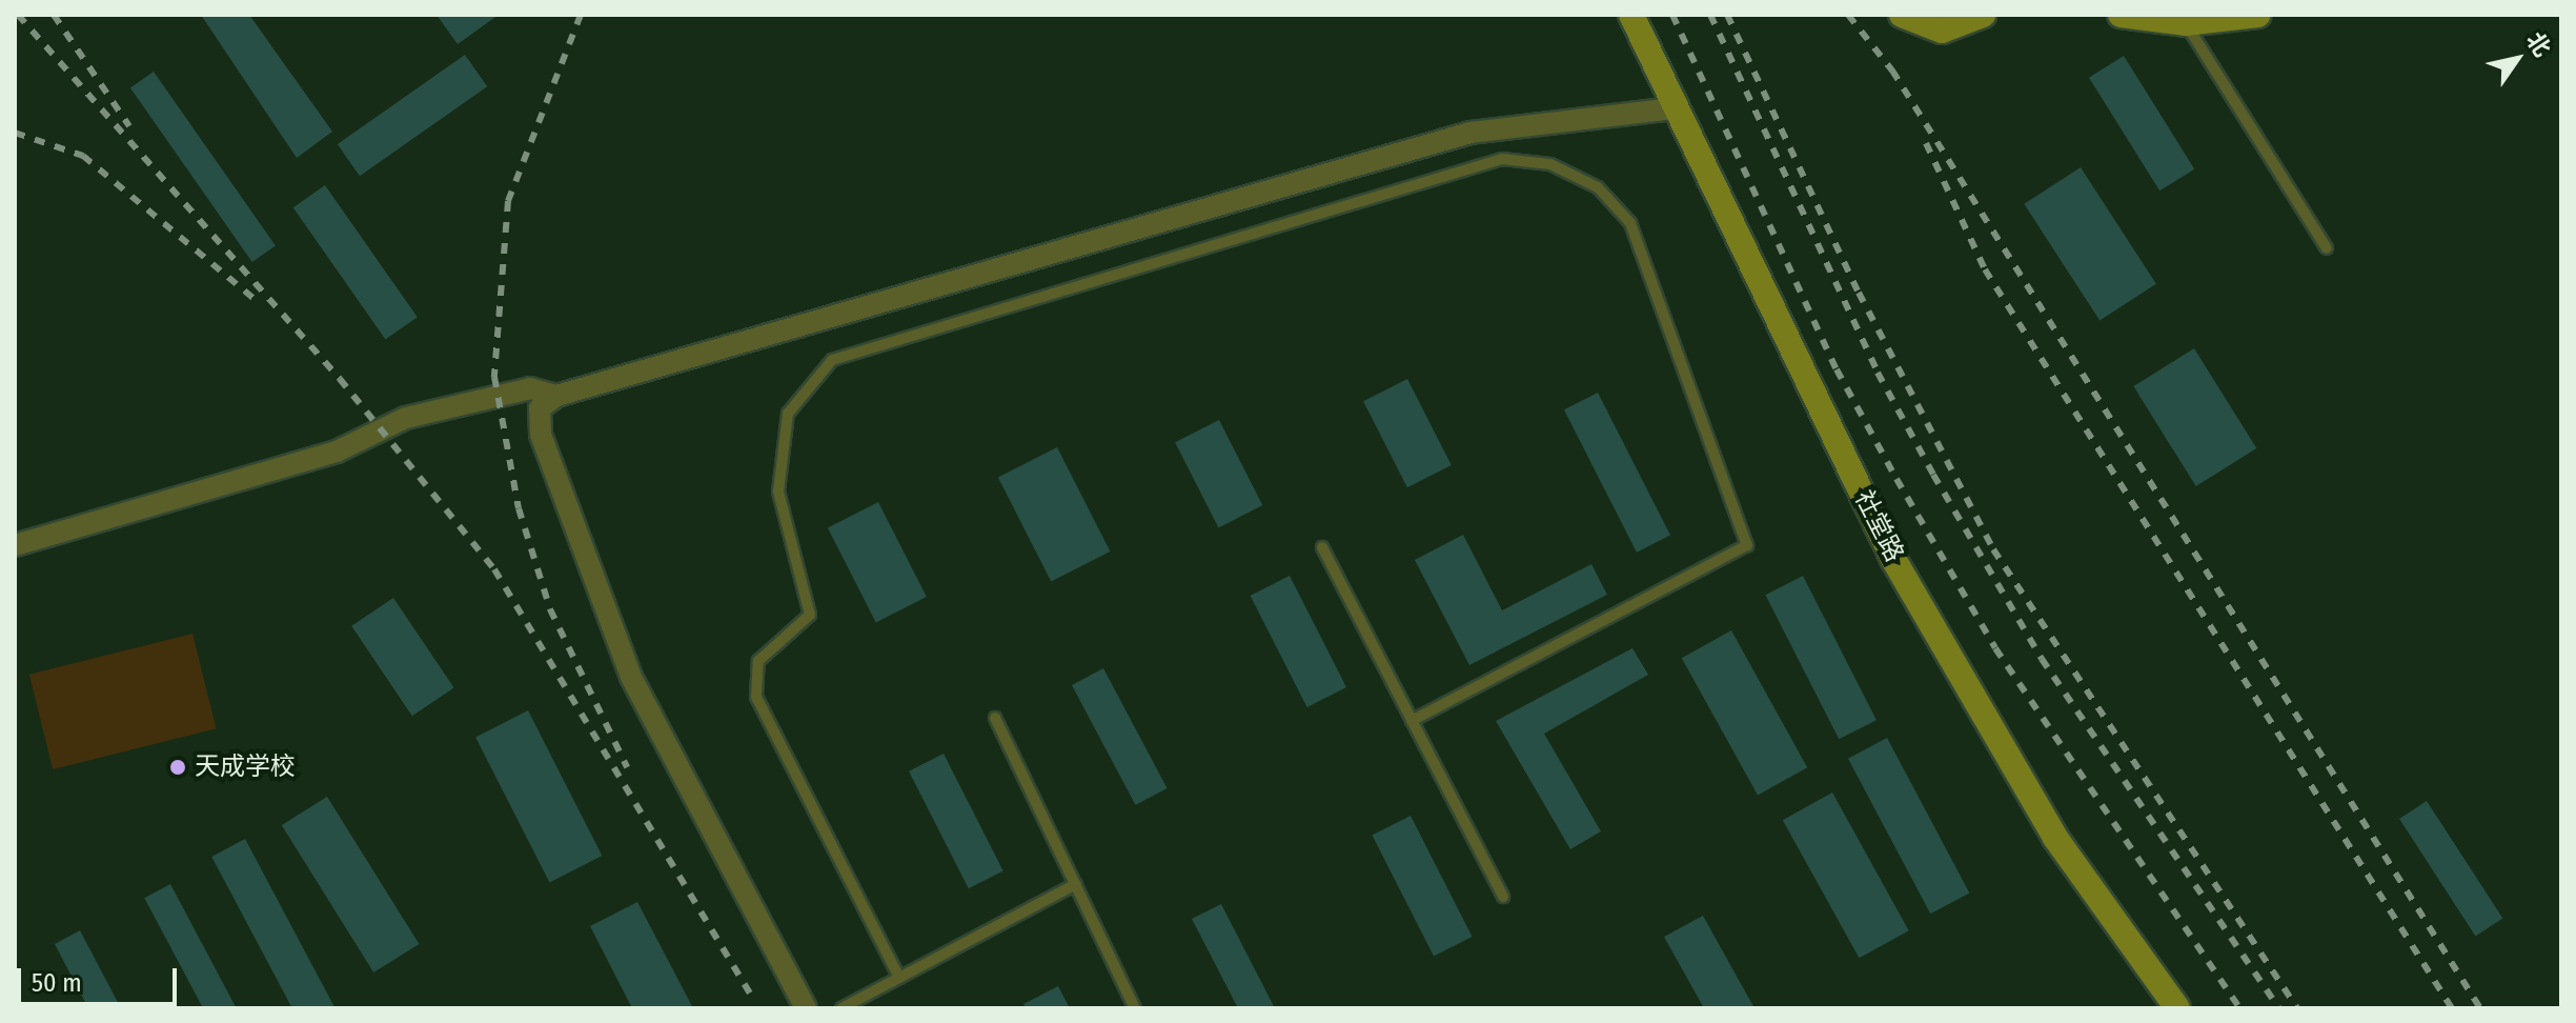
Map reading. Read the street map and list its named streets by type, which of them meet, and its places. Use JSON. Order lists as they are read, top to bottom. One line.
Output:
{"streets":{"street":["社堂路"]},"places":["天成学校"],"scale_bar":"50 m","north":"top right"}
